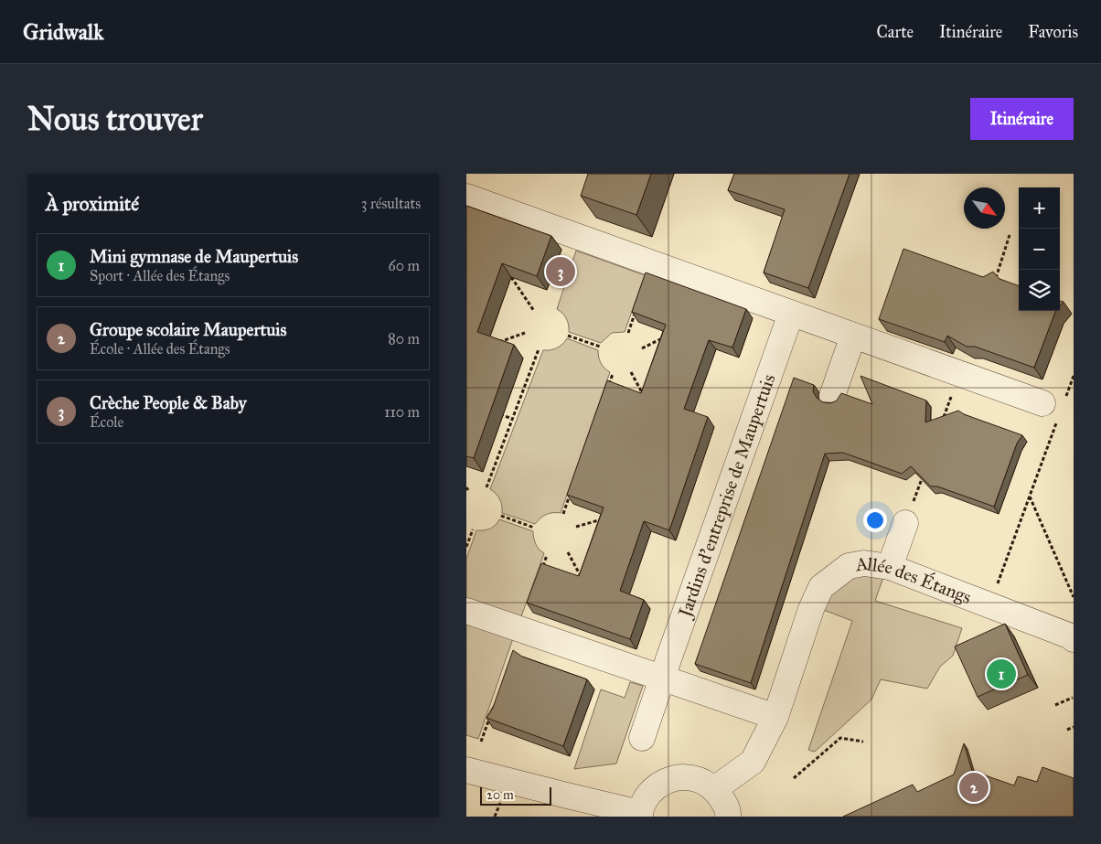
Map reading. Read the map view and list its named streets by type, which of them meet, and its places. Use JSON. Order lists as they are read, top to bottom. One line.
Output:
{"streets":{"street":["Jardins d'entreprise de Maupertuis","Allée des Étangs"]},"scale_bar":"20 m","north":"bottom right","page":{"header":"Gridwalk","nav":["Carte","Itinéraire","Favoris"],"buttons":"Itinéraire","title":"Nous trouver","heading":["À proximité","3 résultats"],"map_buttons":["+","−"],"list":[{"mark":"1","name":"Mini gymnase de Maupertuis","note":"Sport · Allée des Étangs","value":"60 m"},{"mark":"2","name":"Groupe scolaire Maupertuis","note":"École · Allée des Étangs","value":"80 m"},{"mark":"3","name":"Crèche People & Baby","note":"École","value":"110 m"}],"pins":["3","1","2"],"scale":"20 m"}}
